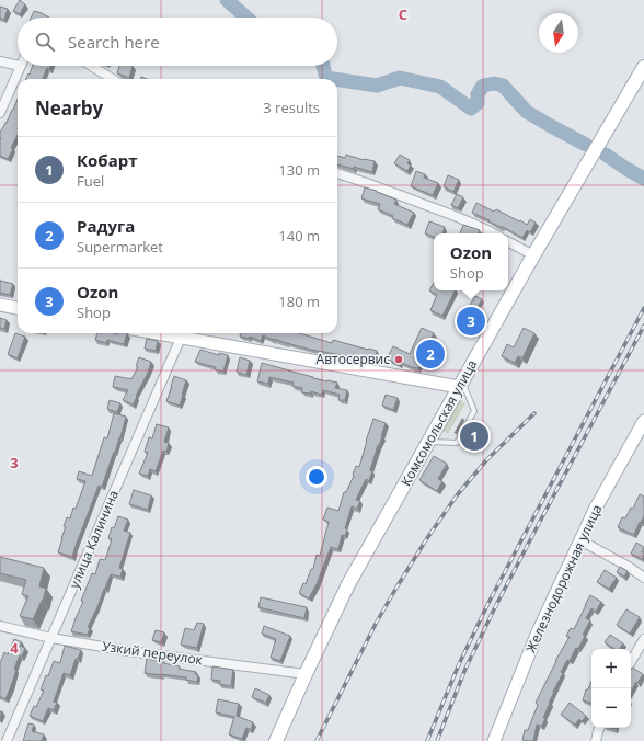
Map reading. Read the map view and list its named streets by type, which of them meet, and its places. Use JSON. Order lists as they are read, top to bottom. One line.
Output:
{"streets":{"main road":["Комсомольская улица"],"street":["улица Калинина","Железнодорожная улица","Узкий переулок"]},"crossings":[["Комсомольская улица","Узкий переулок"],["улица Калинина","Узкий переулок"]],"places":["Автосервис"],"north":"bottom","page":{"search":"Search here","heading":["Nearby","3 results"],"list":[{"mark":"1","name":"Кобарт","note":"Fuel","value":"130 m"},{"mark":"2","name":"Радуга","note":"Supermarket","value":"140 m"},{"mark":"3","name":"Ozon","note":"Shop","value":"180 m"}],"popup":["Ozon","Shop"],"pins":["3","2","1"],"map_buttons":["+","−"]},"grid":{"columns":["C"],"rows":["3","4"]}}
